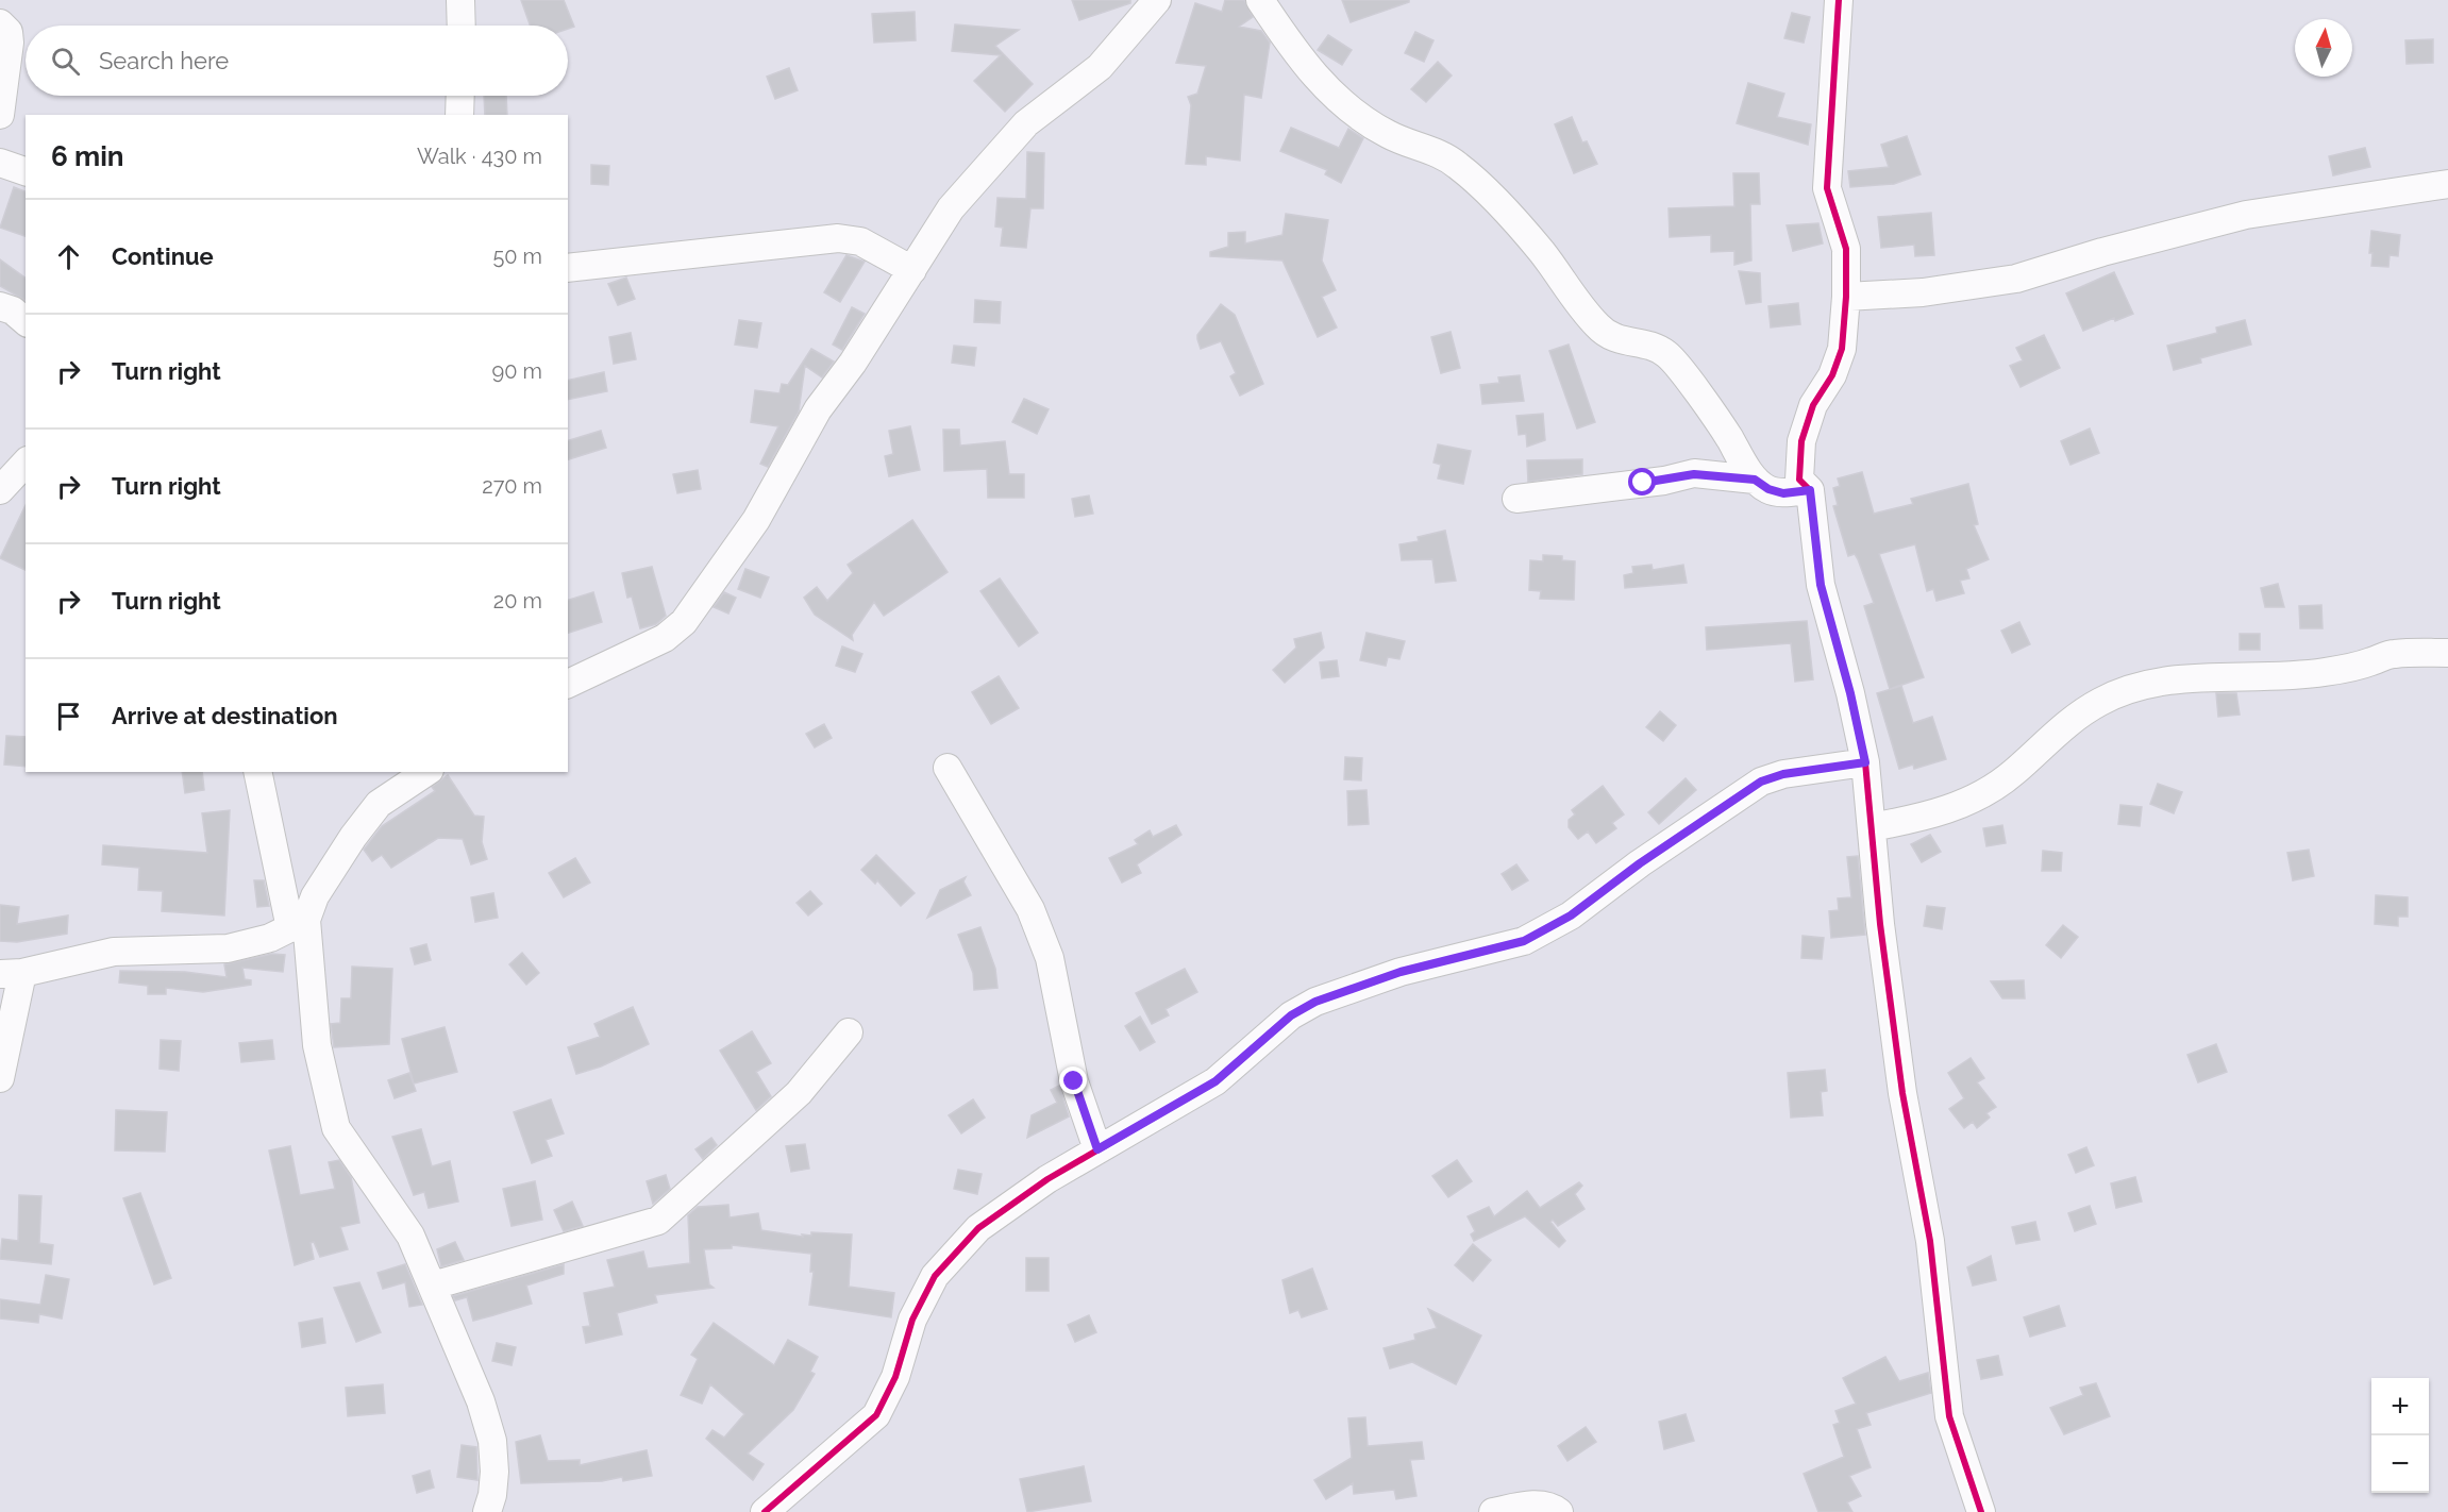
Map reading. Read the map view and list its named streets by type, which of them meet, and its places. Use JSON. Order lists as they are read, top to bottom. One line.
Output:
{"north":"top","page":{"search":"Search here","heading":["6 min","Walk · 430 m"],"list":[["Continue","50 m"],["Turn right","90 m"],["Turn right","270 m"],["Turn right","20 m"],"Arrive at destination"],"map_buttons":["+","−"]}}
